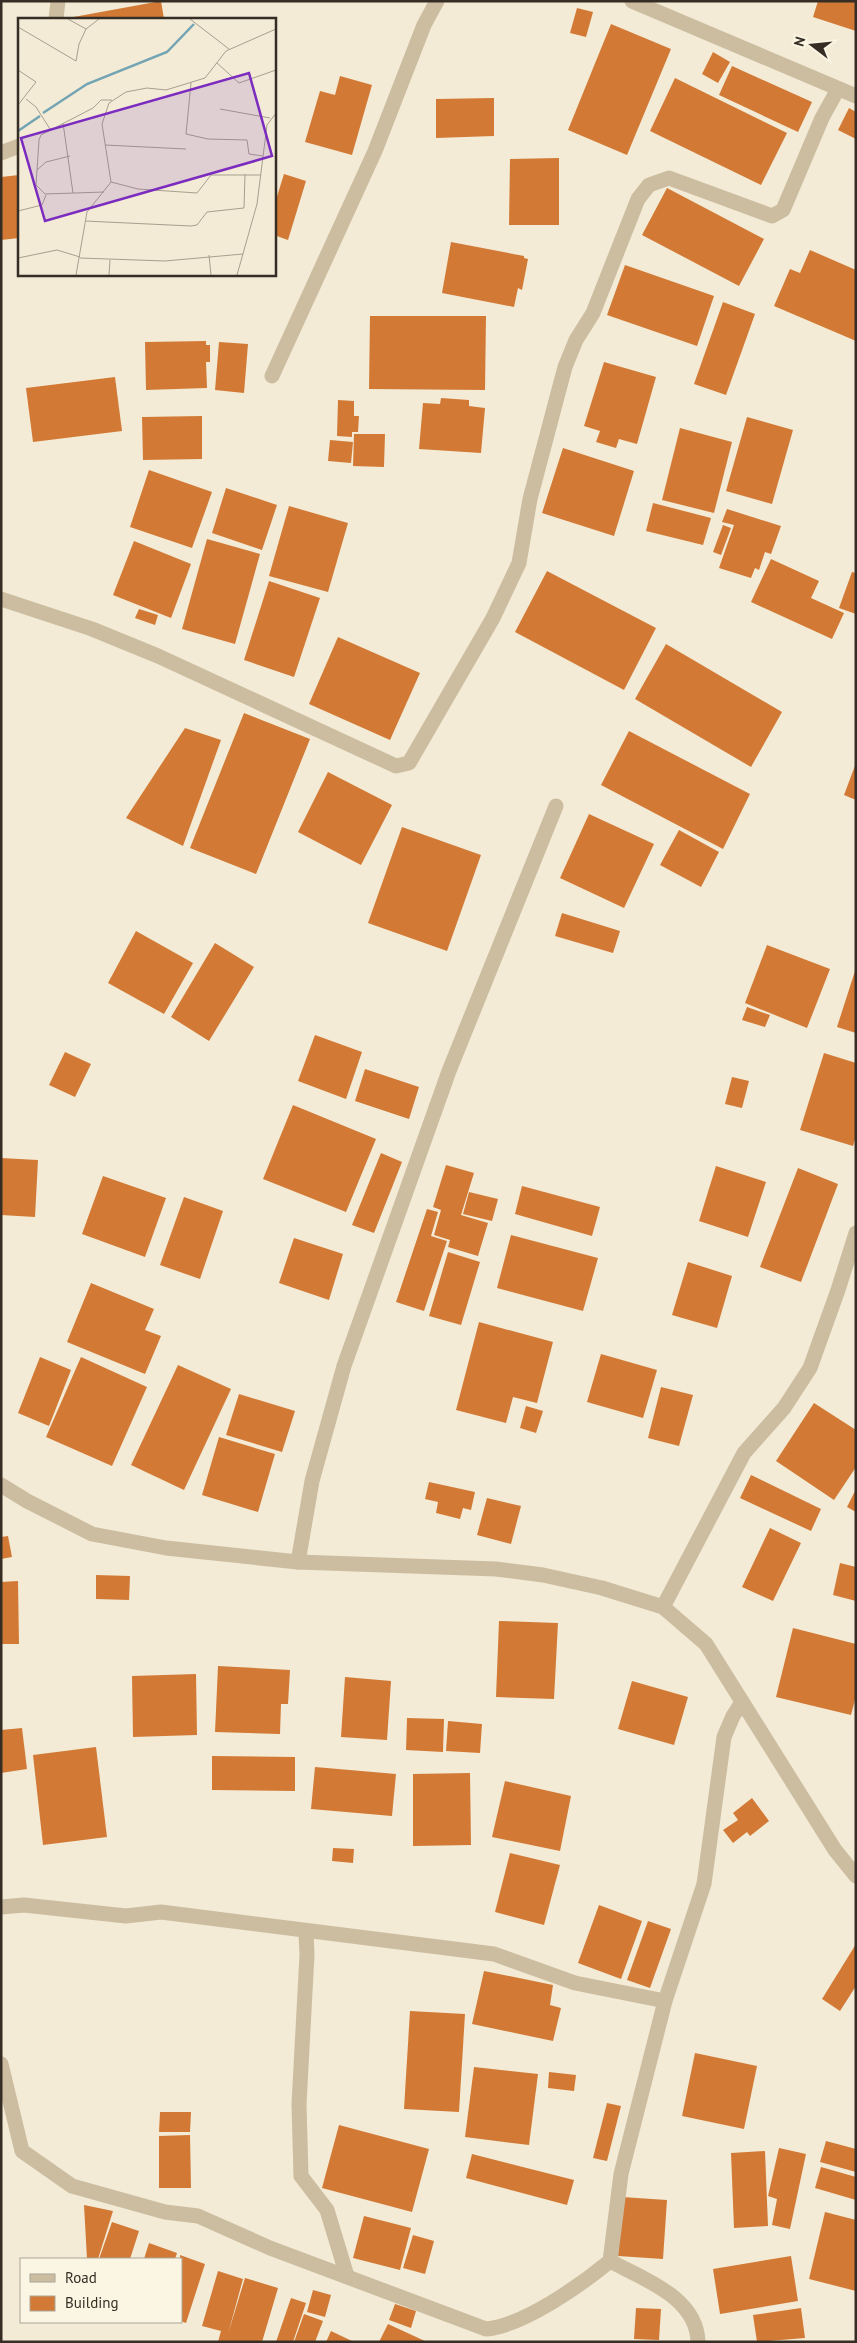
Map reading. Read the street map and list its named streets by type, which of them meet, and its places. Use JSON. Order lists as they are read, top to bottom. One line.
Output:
{"legend":["Road","Building"],"north":"left"}
